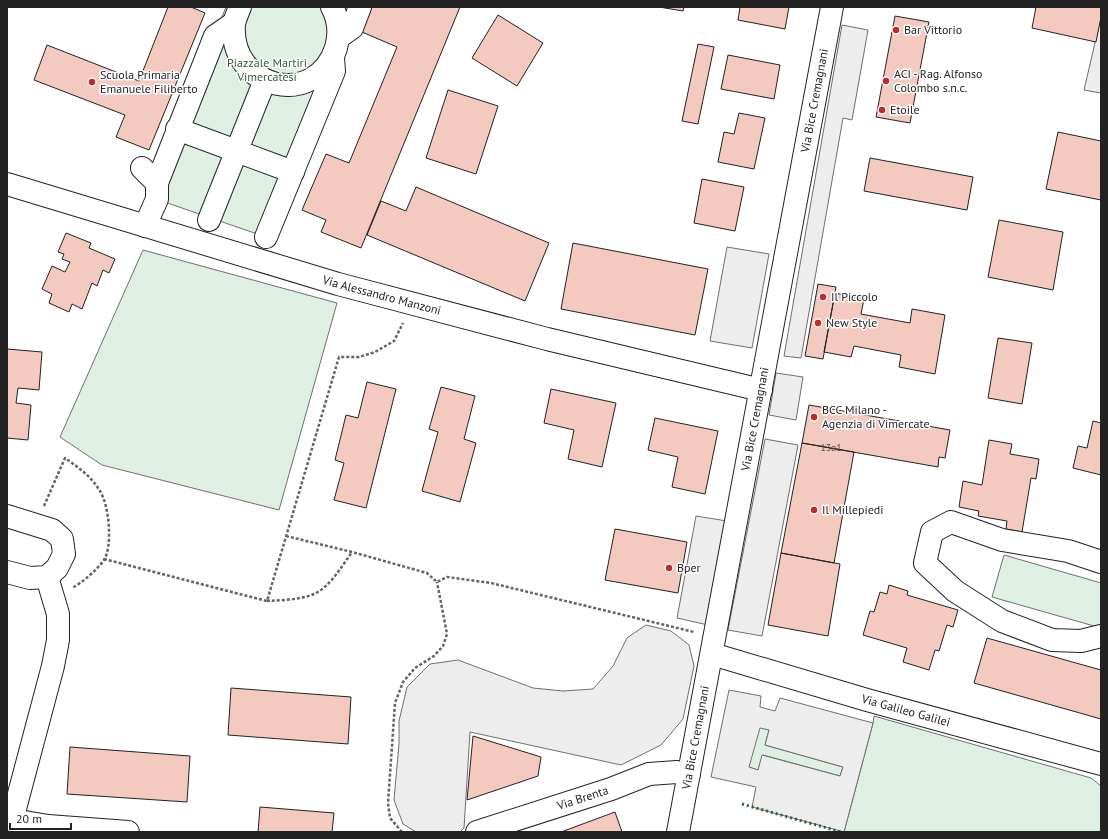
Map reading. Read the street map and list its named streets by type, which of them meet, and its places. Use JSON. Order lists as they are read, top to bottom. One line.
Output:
{"streets":{"street":["Via Bice Cremagnani","Via Alessandro Manzoni","Via Galileo Galilei","Via Brenta"]},"crossings":[["Via Bice Cremagnani","Via Alessandro Manzoni"],["Via Bice Cremagnani","Via Galileo Galilei"],["Via Bice Cremagnani","Via Brenta"]],"parks":["Piazzale Martiri Vimercatesi"],"places":["Bar Vittorio","ACI - Rag. Alfonso Colombo s.n.c.","Scuola Primaria Emanuele Filiberto","Etoile","Il Piccolo","New Style","BCC Milano - Agenzia di Vimercate","Il Millepiedi","Bper"],"house_numbers":["13a1"],"scale_bar":"20 m"}
